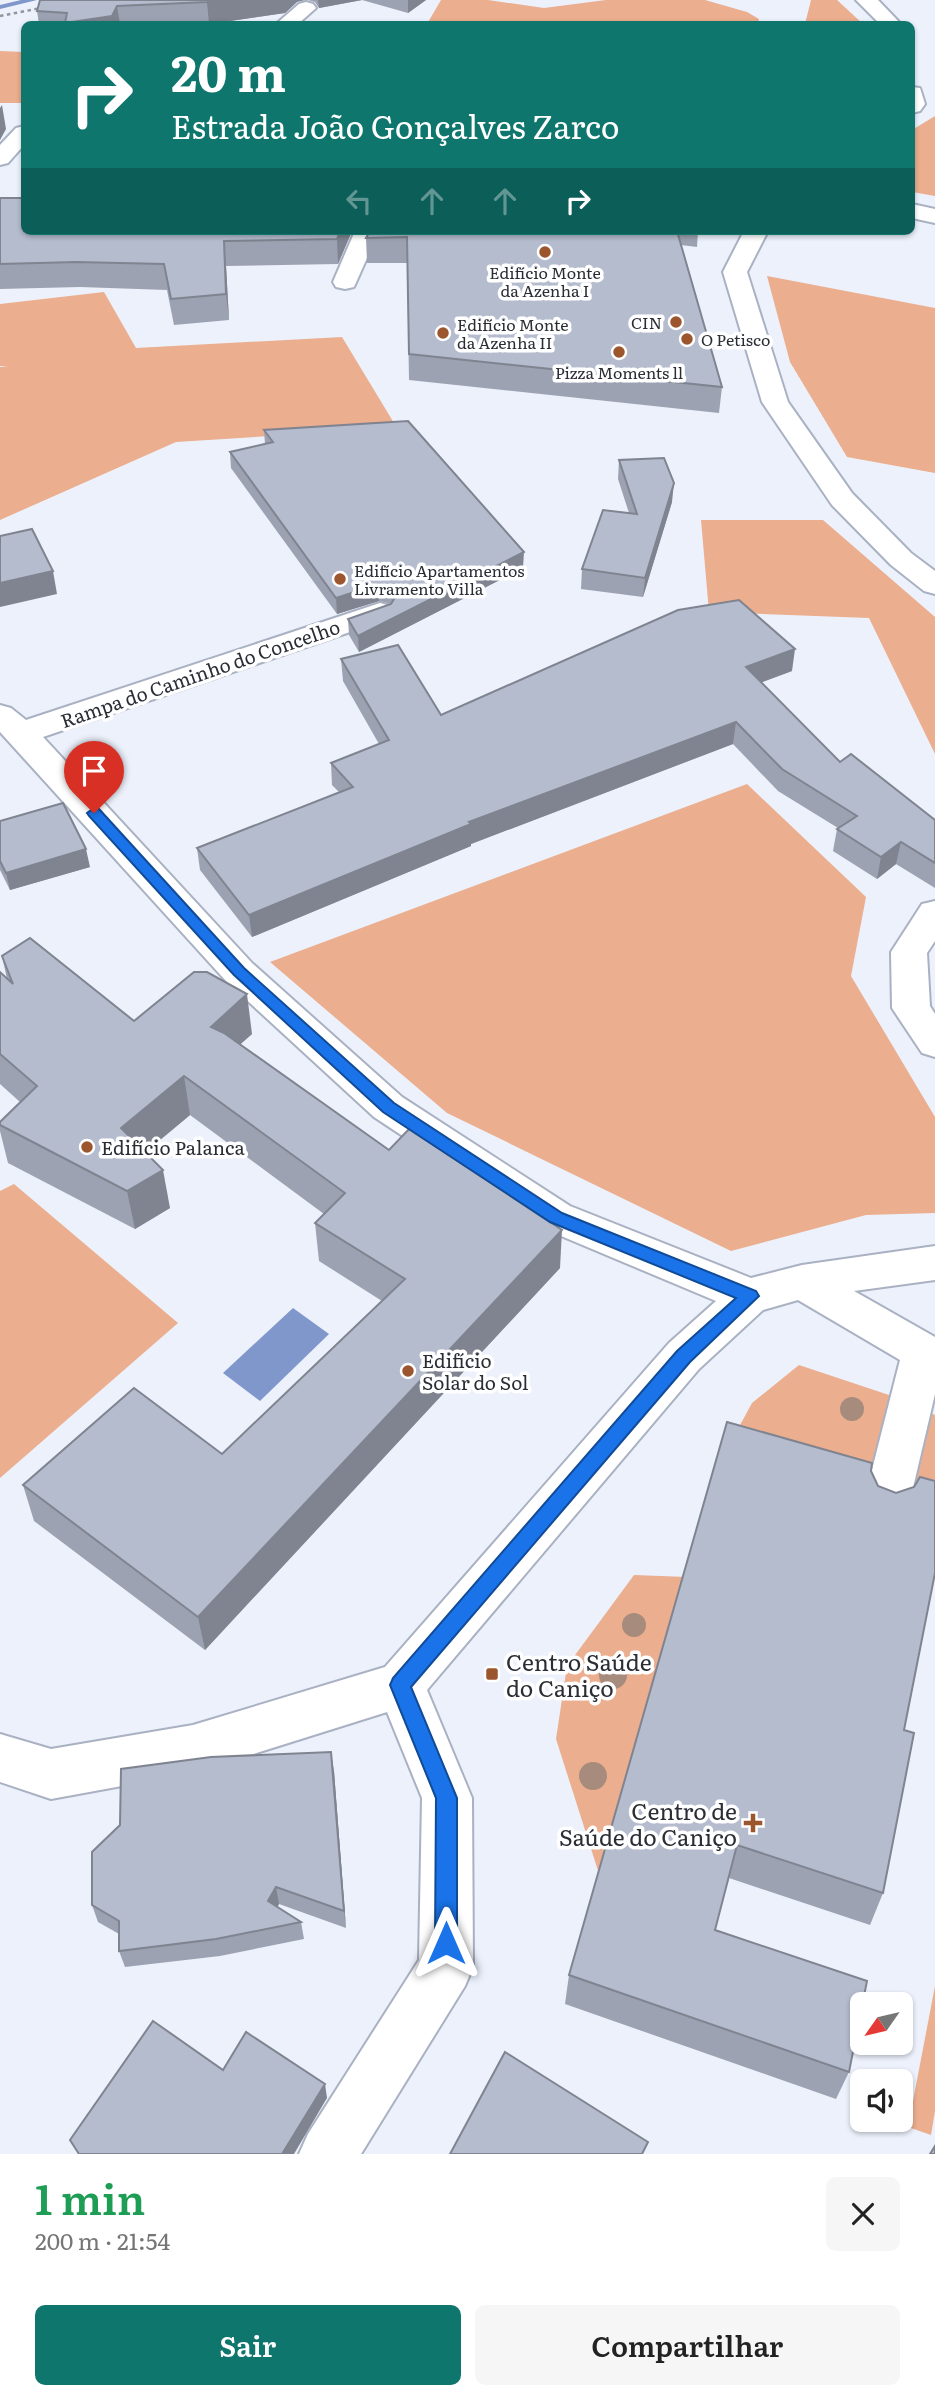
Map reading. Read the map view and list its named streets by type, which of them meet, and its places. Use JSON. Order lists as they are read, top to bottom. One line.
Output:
{"streets":{"street":["Rampa do Caminho do Concelho"]},"places":{"other":["Edifício Monte da Azenha I","CIN","Edifício Monte da Azenha II","O Petisco","Pizza Moments ll","Edifício Apartamentos Livramento Villa","Edifício Palanca","Edifício Solar do Sol"],"transit":["Centro Saúde do Caniço"],"health":["Centro de Saúde do Caniço"]},"north":"bottom left","page":{"turn":["20 m","Estrada João Gonçalves Zarco"],"heading":["1 min","200 m · 21:54"],"buttons":["Sair","Compartilhar"]}}
